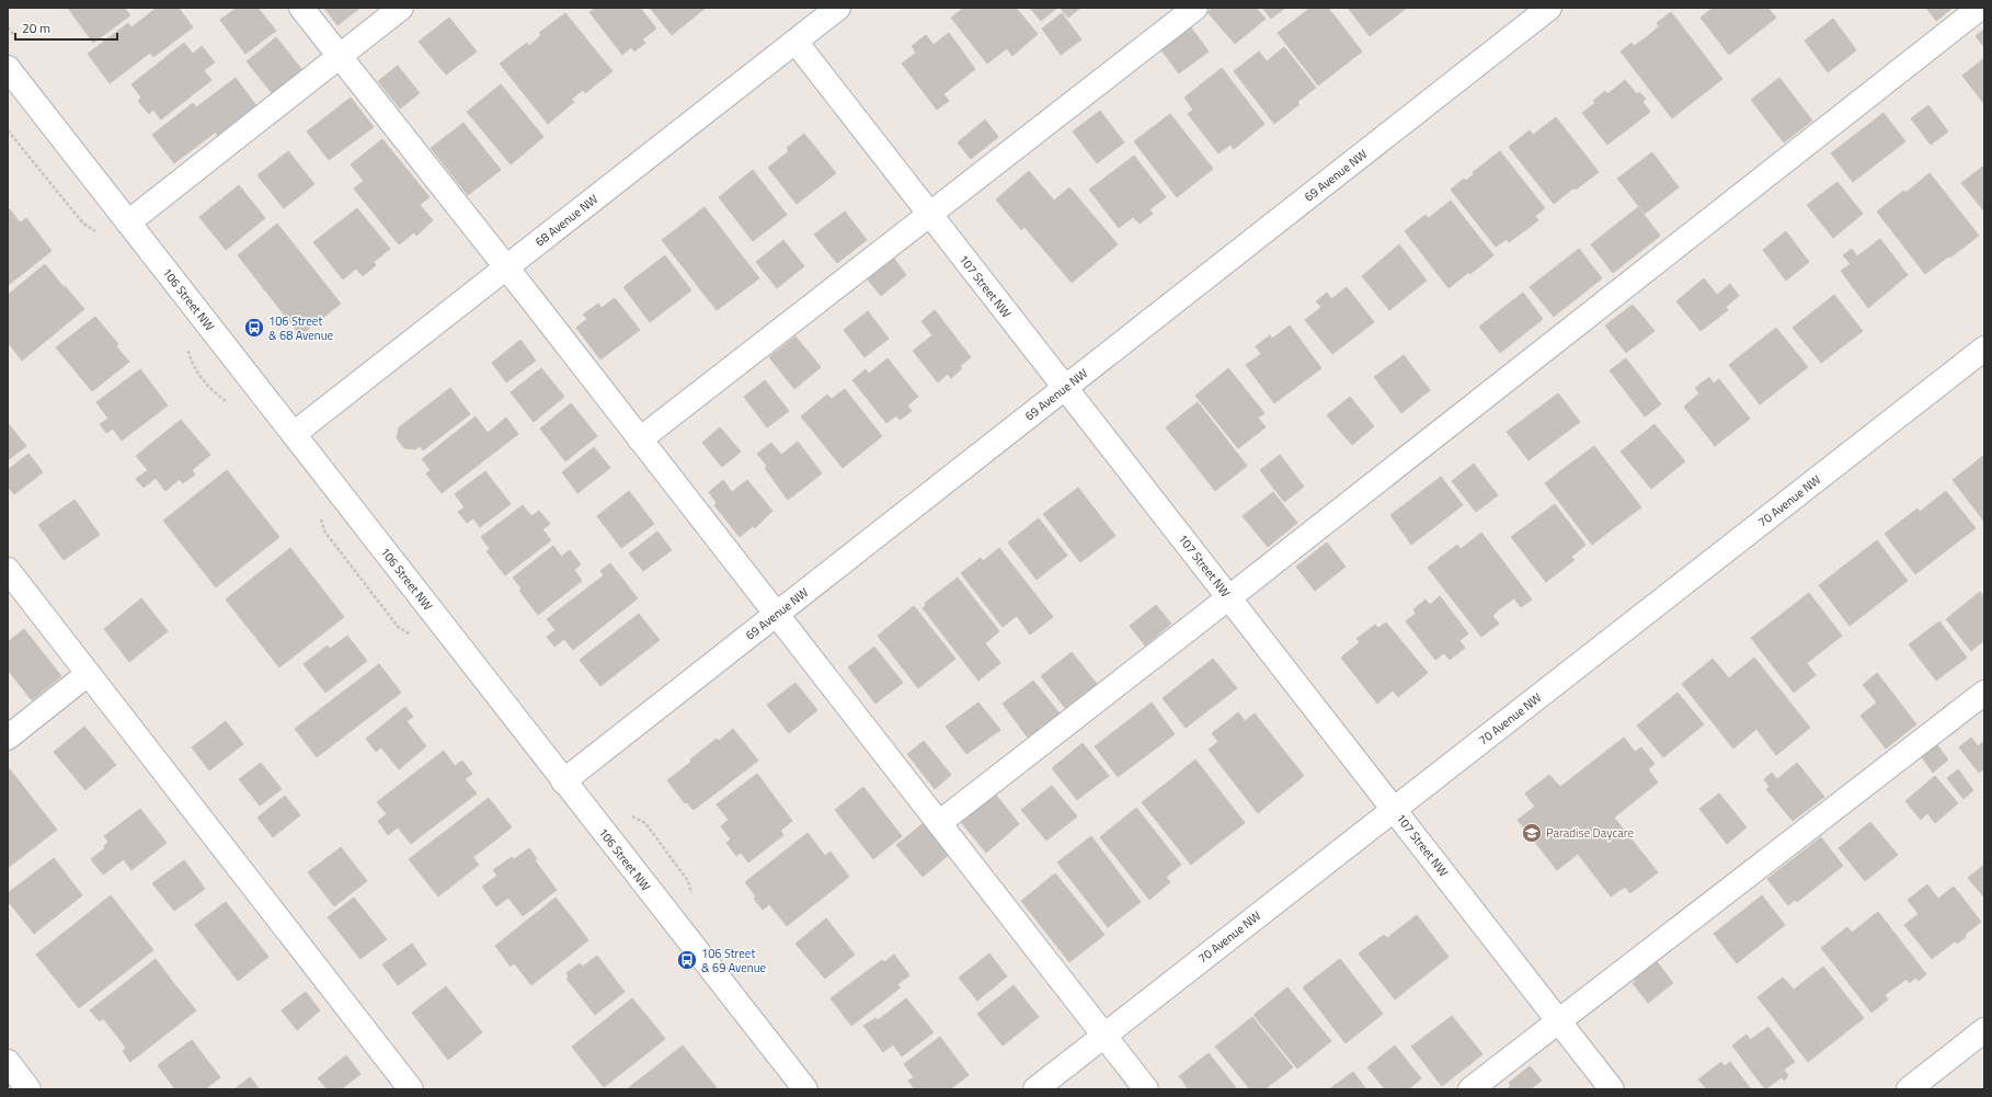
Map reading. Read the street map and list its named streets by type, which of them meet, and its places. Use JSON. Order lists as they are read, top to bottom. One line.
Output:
{"streets":{"street":["69 Avenue NW","68 Avenue NW","107 Street NW","106 Street NW","70 Avenue NW"]},"crossings":[["69 Avenue NW","107 Street NW"],["69 Avenue NW","106 Street NW"],["68 Avenue NW","107 Street NW"],["68 Avenue NW","106 Street NW"],["107 Street NW","70 Avenue NW"]],"places":{"bus stop":["106 Street & 68 Avenue","106 Street & 69 Avenue"],"school or university":["Paradise Daycare"]},"scale_bar":"20 m"}
